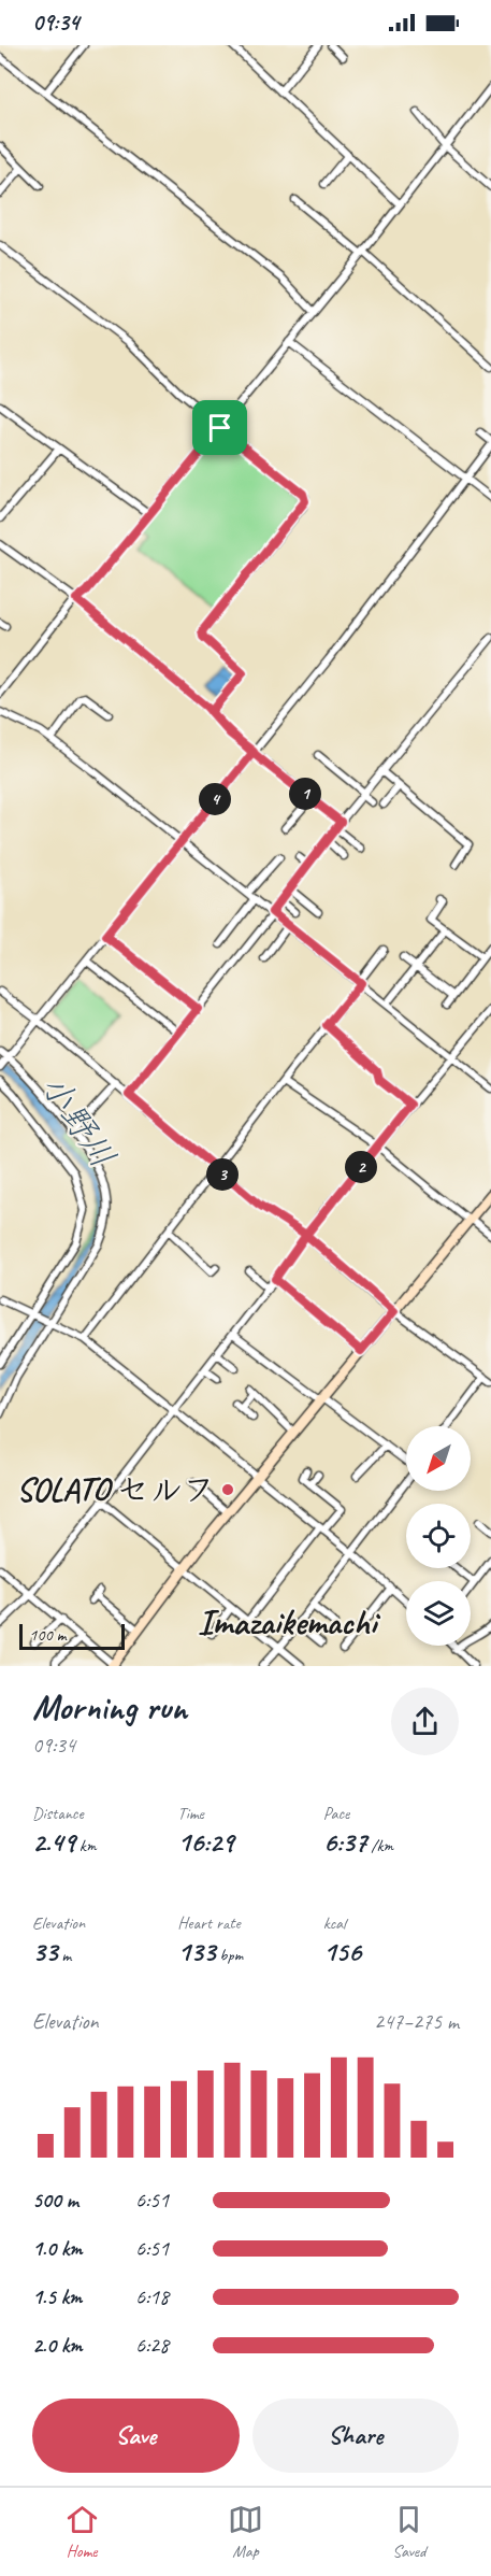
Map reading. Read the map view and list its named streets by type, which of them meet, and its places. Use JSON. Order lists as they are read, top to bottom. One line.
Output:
{"districts":["Imazaikemachi"],"water":["小野川"],"places":["SOLATO セルフ"],"scale_bar":"100 m","north":"bottom left","page":{"status":"09:34","pins":["1","4","2","3"],"scale":"100 m","heading":["Morning run","09:34"],"stats":[["Distance","2.49 km"],["Time","16:29"],["Pace","6:37 /km"],["Elevation","33 m"],["Heart rate","133 bpm"],["kcal","156"]],"chart":["Elevation","247–275 m"],"list":[{"name":"500 m","note":"6:51"},{"name":"1.0 km","note":"6:51"},{"name":"1.5 km","note":"6:18"},{"name":"2.0 km","note":"6:28"}],"buttons":["Save","Share"],"tabs":["Home","Map","Saved"]}}
